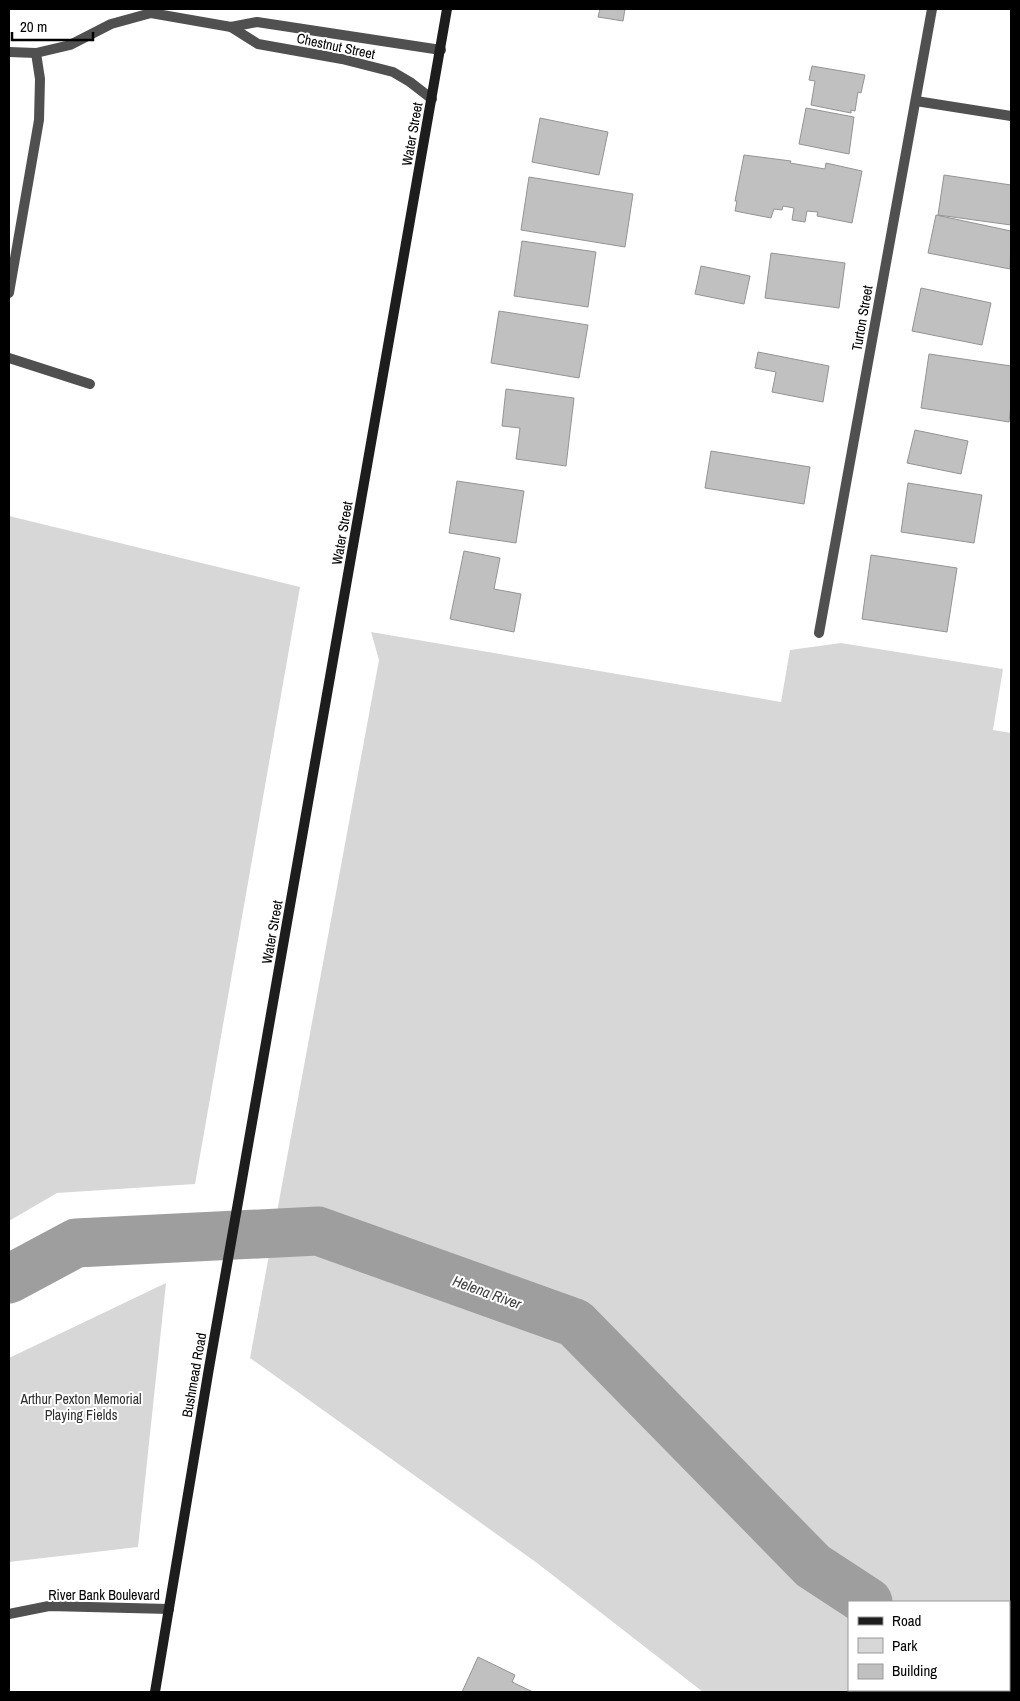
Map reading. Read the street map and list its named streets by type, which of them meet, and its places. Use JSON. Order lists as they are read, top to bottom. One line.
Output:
{"streets":{"main road":["Water Street","Bushmead Road"],"street":["Chestnut Street","Turton Street","River Bank Boulevard"]},"crossings":[["Chestnut Street","Water Street"],["Water Street","Bushmead Road"],["Bushmead Road","River Bank Boulevard"]],"water":["Helena River"],"parks":["Arthur Pexton Memorial Playing Fields"],"legend":["Road","Park","Building"],"scale_bar":"20 m"}
